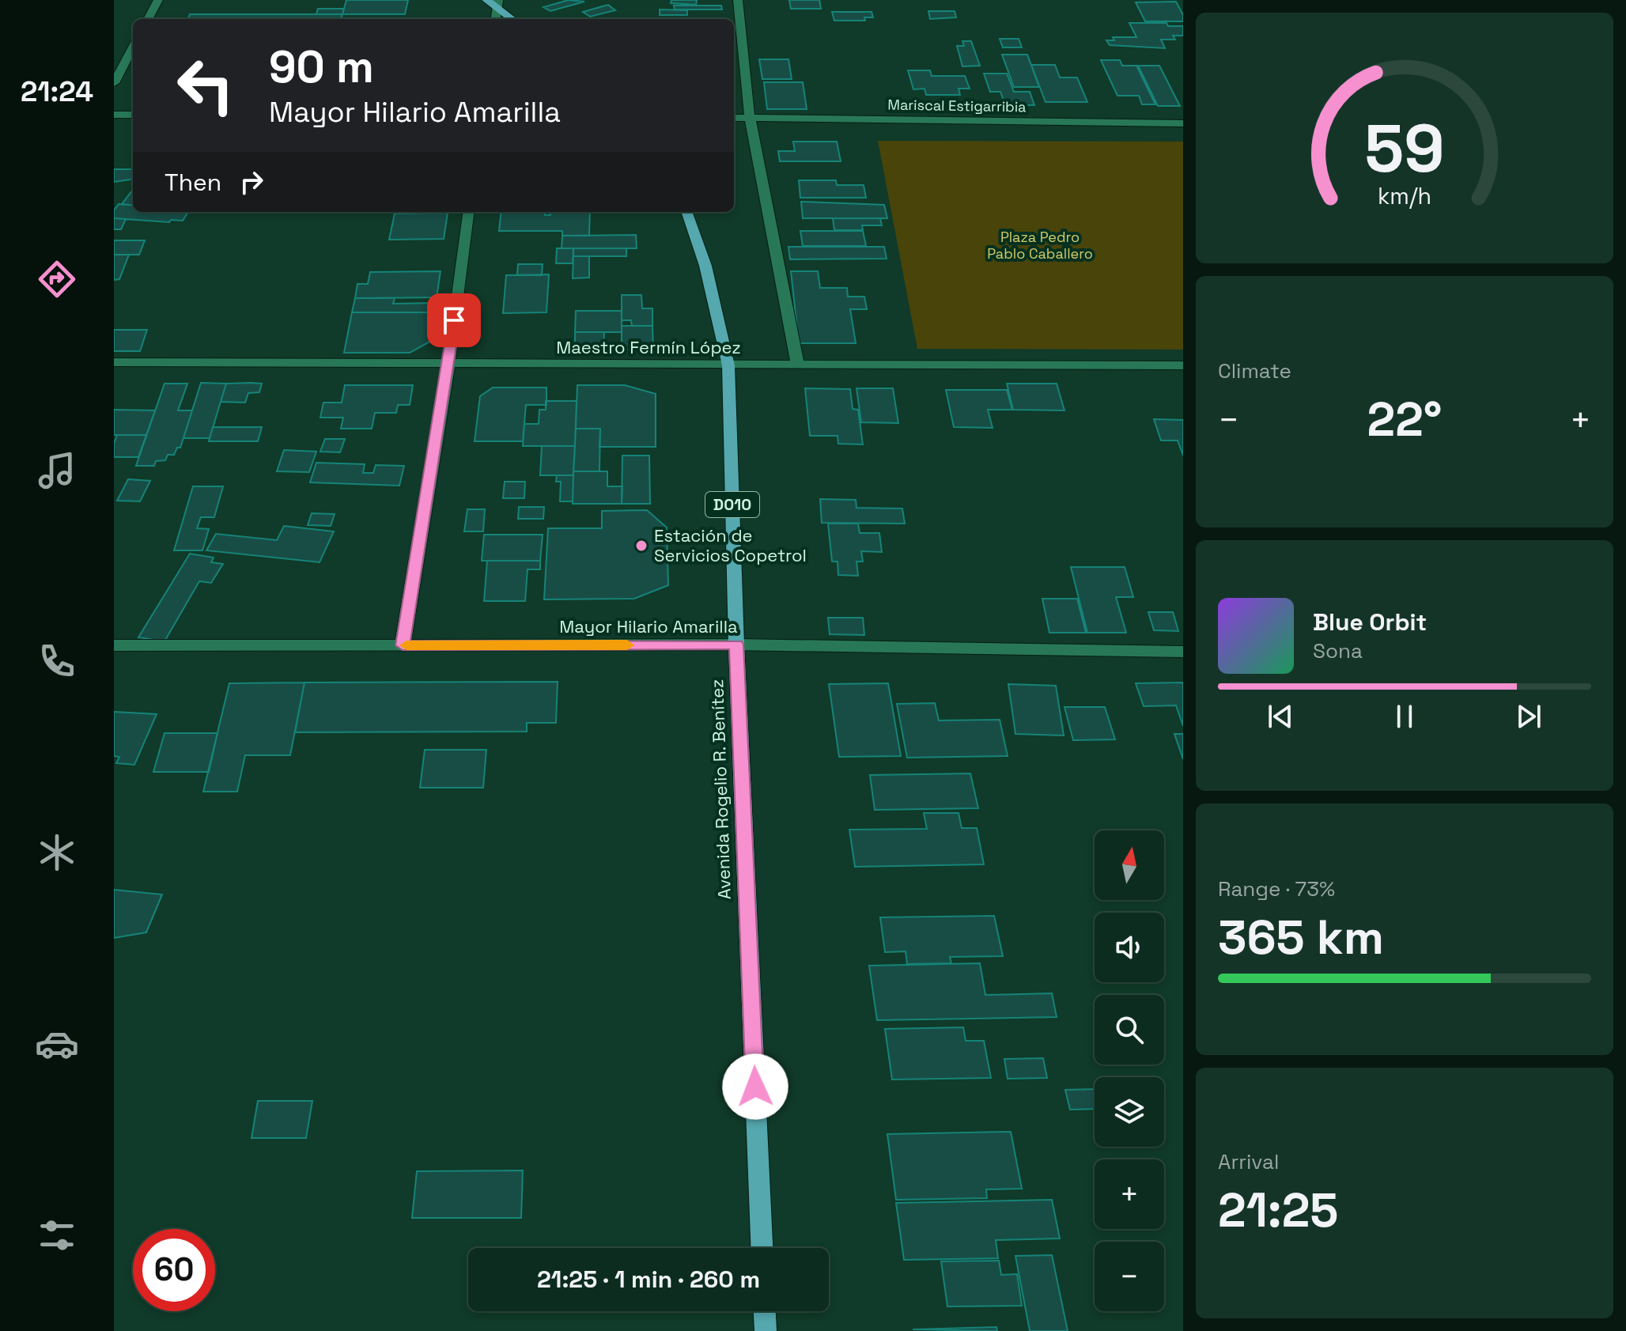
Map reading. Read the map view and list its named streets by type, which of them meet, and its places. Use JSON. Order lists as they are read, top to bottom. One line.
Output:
{"streets":{"main road":["D010","Avenida Rogelio R. Benítez"],"street":["Mariscal Estigarribia","Maestro Fermín López","Mayor Hilario Amarilla"]},"crossings":[["Maestro Fermín López","Avenida Rogelio R. Benítez"],["Mayor Hilario Amarilla","Avenida Rogelio R. Benítez"]],"parks":["Plaza Pedro Pablo Caballero"],"places":["Estación de Servicios Copetrol"],"north":"top","page":{"tabs":"21:24","turn":["90 m","Mayor Hilario Amarilla"],"then":"Then","tile":["Climate",["Range · 73%","365 km"],["Arrival","21:25"]],"heat":["−","22°","+"],"song":["Blue Orbit","Sona"],"map_buttons":["+","−"],"limit":"60","trip":"21:25 · 1 min · 260 m","gauge":["59","km/h"]}}
